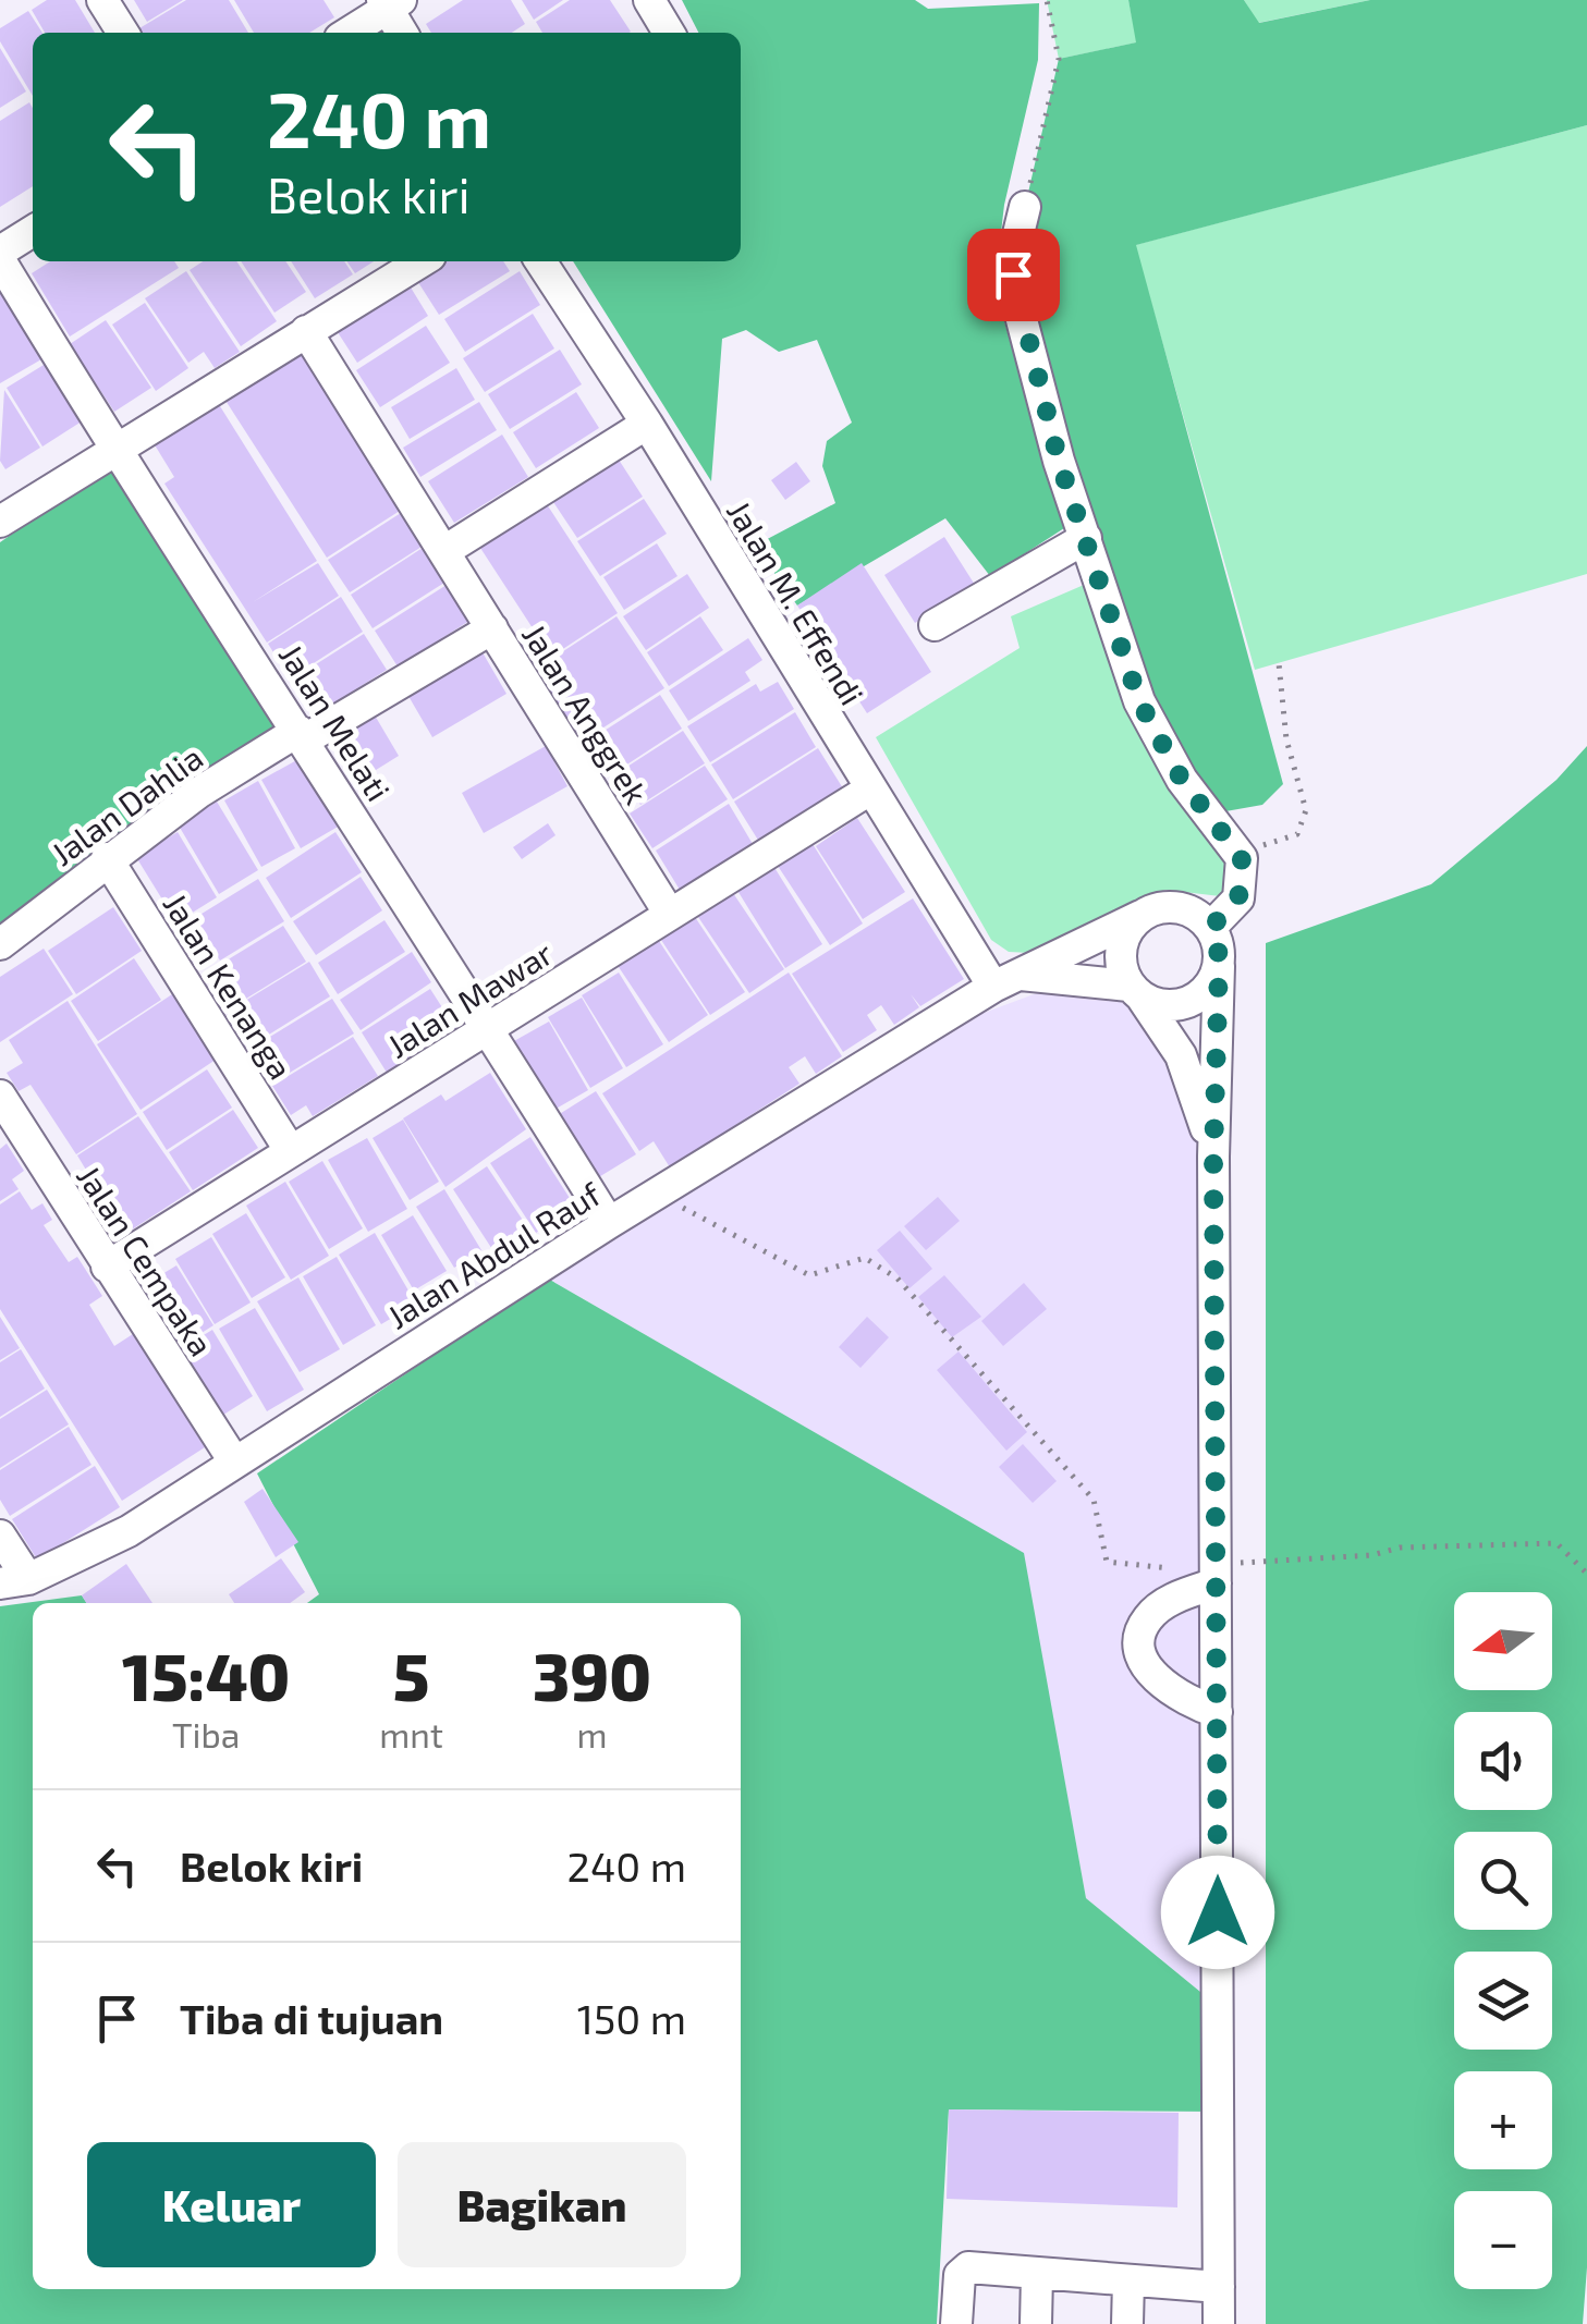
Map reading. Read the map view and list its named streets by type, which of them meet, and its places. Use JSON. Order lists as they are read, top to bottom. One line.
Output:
{"streets":{"street":["Jalan M. Effendi","Jalan Anggrek","Jalan Melati","Jalan Dahlia","Jalan Kenanga","Jalan Mawar","Jalan Abdul Rauf","Jalan Cempaka"]},"crossings":[["Jalan M. Effendi","Jalan Mawar"],["Jalan M. Effendi","Jalan Abdul Rauf"],["Jalan Anggrek","Jalan Dahlia"],["Jalan Anggrek","Jalan Mawar"],["Jalan Melati","Jalan Dahlia"],["Jalan Melati","Jalan Mawar"],["Jalan Melati","Jalan Abdul Rauf"],["Jalan Dahlia","Jalan Kenanga"],["Jalan Kenanga","Jalan Mawar"],["Jalan Mawar","Jalan Cempaka"],["Jalan Abdul Rauf","Jalan Cempaka"]],"north":"left","page":{"turn":["240 m","Belok kiri"],"map_buttons":["+","−"],"eta":["15:40","Tiba","5","mnt","390","m"],"list":[{"name":"Belok kiri","value":"240 m"},{"name":"Tiba di tujuan","value":"150 m"}],"buttons":["Keluar","Bagikan"]}}
